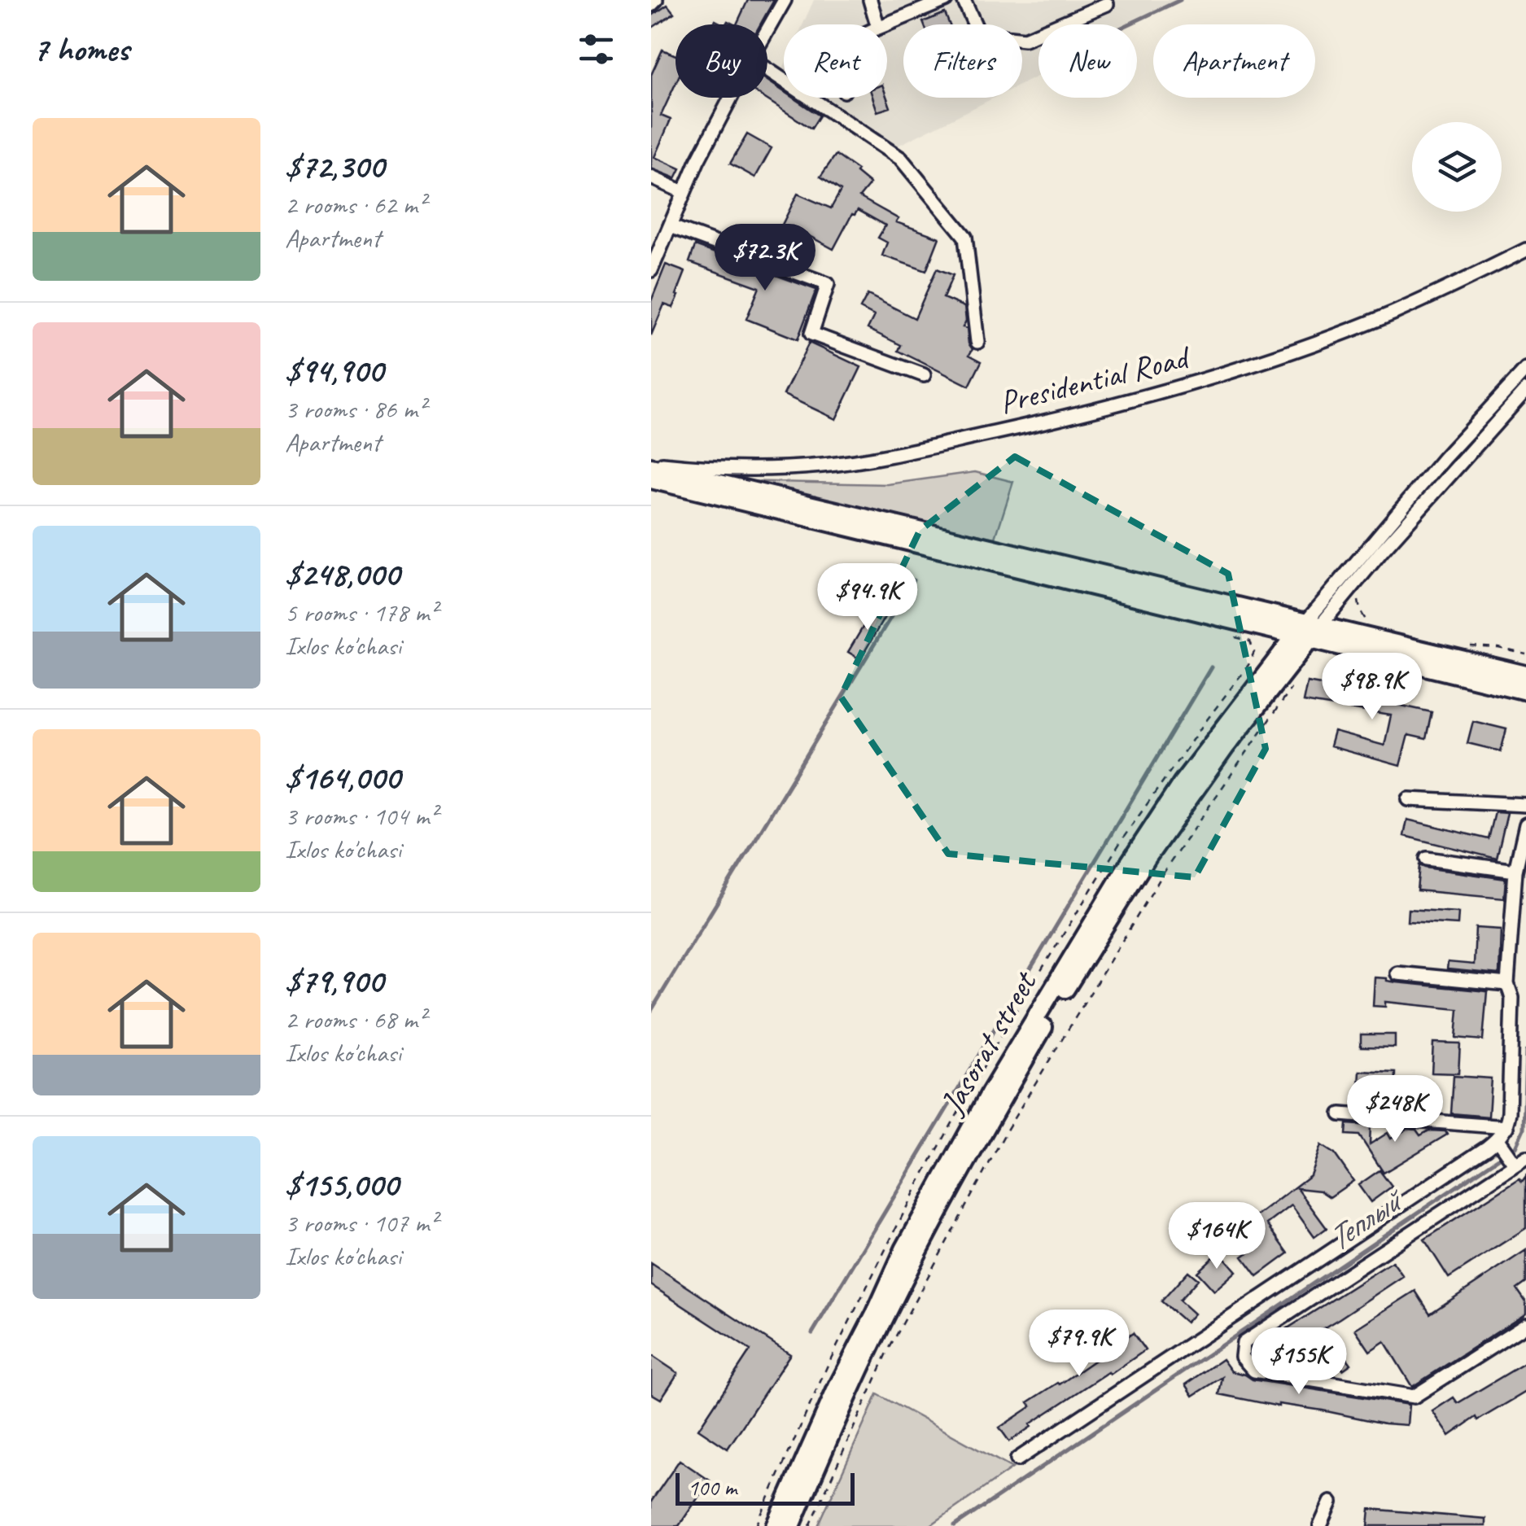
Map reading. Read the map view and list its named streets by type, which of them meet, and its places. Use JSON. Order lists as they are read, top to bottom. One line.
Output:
{"streets":{"main road":["Jasorat street"],"street":["Presidential Road"]},"water":["Теплый"],"scale_bar":"100 m","page":{"heading":"7 homes","chip":["Buy","Rent","Filters","New","Apartment"],"list":[{"name":"$72,300","note":"2 rooms · 62 m² · Apartment"},{"name":"$94,900","note":"3 rooms · 86 m² · Apartment"},{"name":"$248,000","note":"5 rooms · 178 m² · Ixlos ko'chasi"},{"name":"$164,000","note":"3 rooms · 104 m² · Ixlos ko'chasi"},{"name":"$79,900","note":"2 rooms · 68 m² · Ixlos ko'chasi"},{"name":"$155,000","note":"3 rooms · 107 m² · Ixlos ko'chasi"}],"price":["$72.3K","$94.9K","$98.9K","$248K","$164K","$79.9K","$155K"],"scale":"100 m"}}
